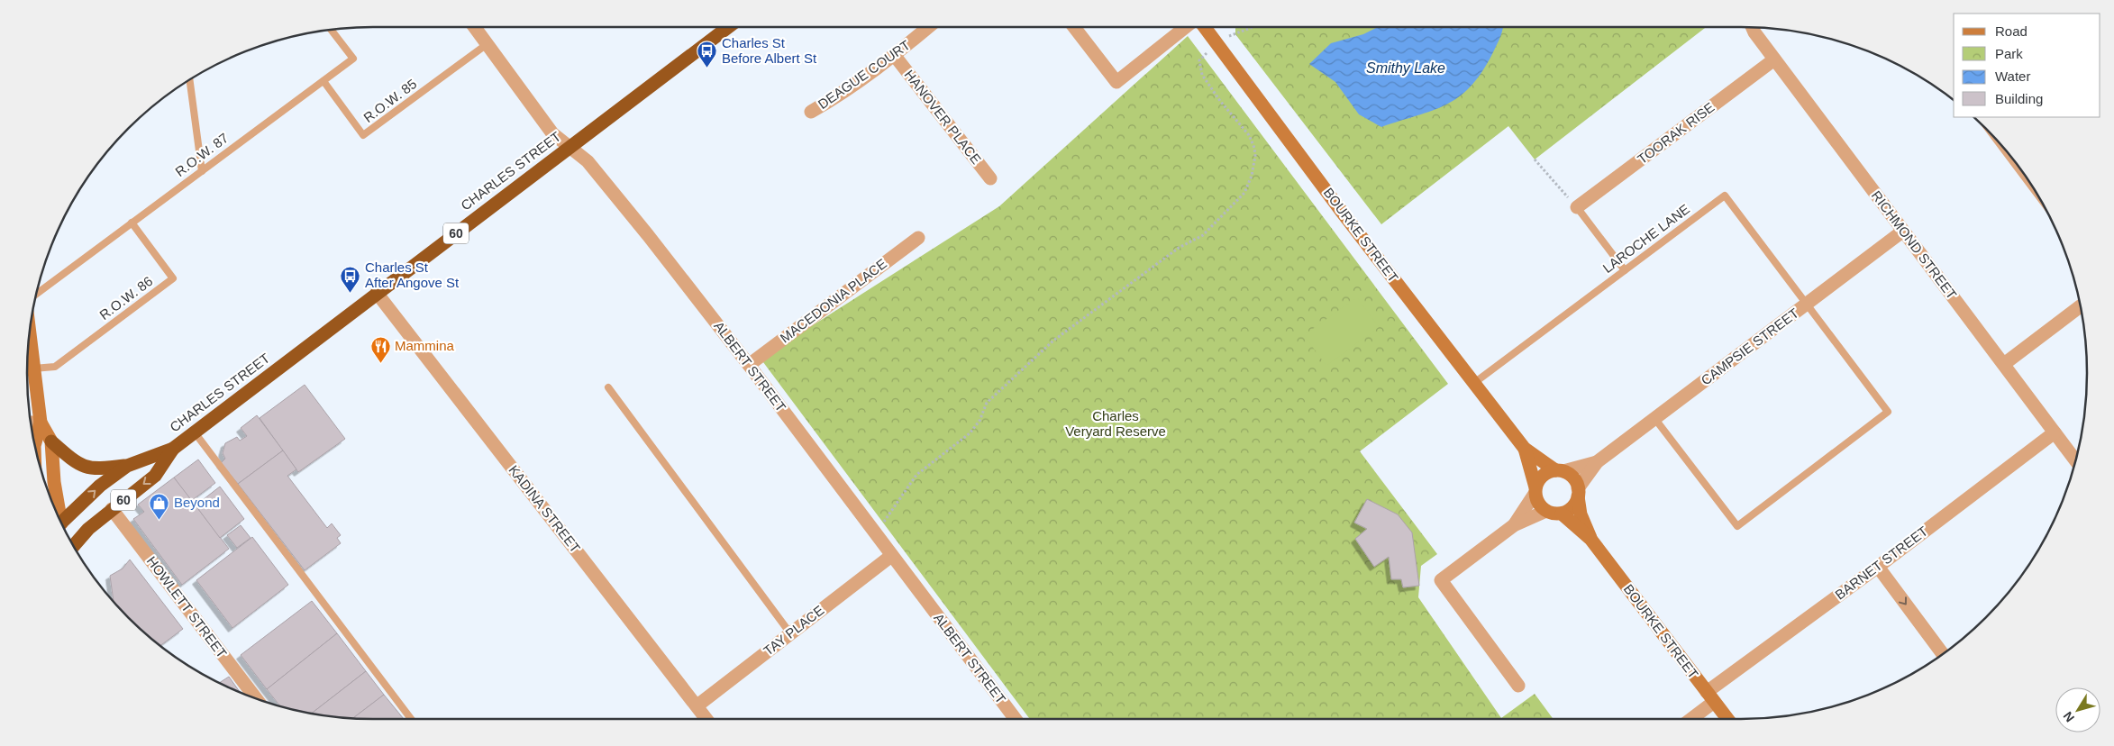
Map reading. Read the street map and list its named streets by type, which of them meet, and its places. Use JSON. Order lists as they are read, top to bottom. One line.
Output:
{"streets":{"highway":["CHARLES STREET","60"],"street":["DEAGUE COURT","HANOVER PLACE","TOORAK RISE","BOURKE STREET","RICHMOND STREET","MACEDONIA PLACE","CAMPSIE STREET","ALBERT STREET","KADINA STREET","BARNET STREET","HOWLETT STREET","TAY PLACE"],"lane":["R.O.W. 85","R.O.W. 87","LAROCHE LANE","R.O.W. 86"]},"crossings":[["DEAGUE COURT","HANOVER PLACE"],["R.O.W. 85","R.O.W. 87"],["R.O.W. 85","ALBERT STREET"],["TOORAK RISE","RICHMOND STREET"],["R.O.W. 87","R.O.W. 86"],["CHARLES STREET","ALBERT STREET"],["CHARLES STREET","KADINA STREET"],["CHARLES STREET","HOWLETT STREET"],["BOURKE STREET","LAROCHE LANE"],["BOURKE STREET","CAMPSIE STREET"],["BOURKE STREET","BARNET STREET"],["LAROCHE LANE","CAMPSIE STREET"],["RICHMOND STREET","CAMPSIE STREET"],["RICHMOND STREET","BARNET STREET"],["MACEDONIA PLACE","ALBERT STREET"],["ALBERT STREET","TAY PLACE"],["KADINA STREET","TAY PLACE"]],"water":["Smithy Lake"],"parks":["Charles Veryard Reserve"],"places":{"bus stop":["Charles St Before Albert St","Charles St After Angove St"],"restaurant":["Mammina"],"shop":["Beyond"]},"legend":["Road","Park","Water","Building"],"north":"bottom left"}
